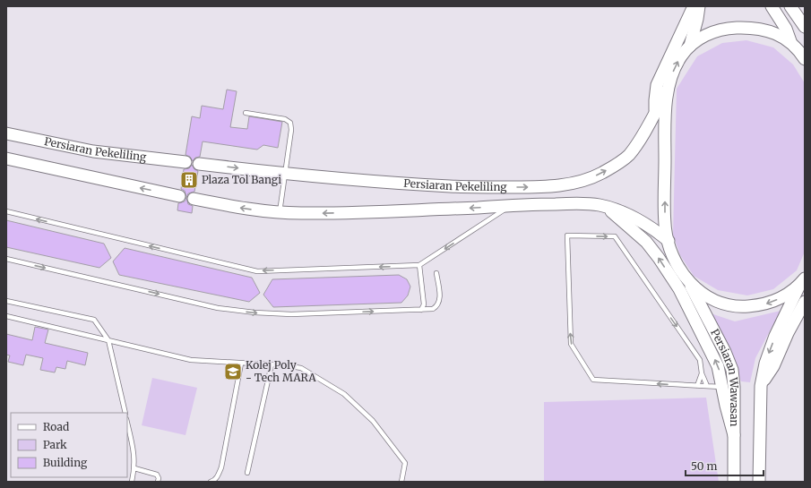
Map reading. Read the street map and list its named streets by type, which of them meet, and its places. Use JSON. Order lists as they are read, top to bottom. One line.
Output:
{"streets":{"main road":["Persiaran Pekeliling","Persiaran Wawasan"]},"places":{"building":["Plaza Tol Bangi"],"school or university":["Kolej Poly - Tech MARA"]},"legend":["Road","Park","Building"],"scale_bar":"50 m"}
